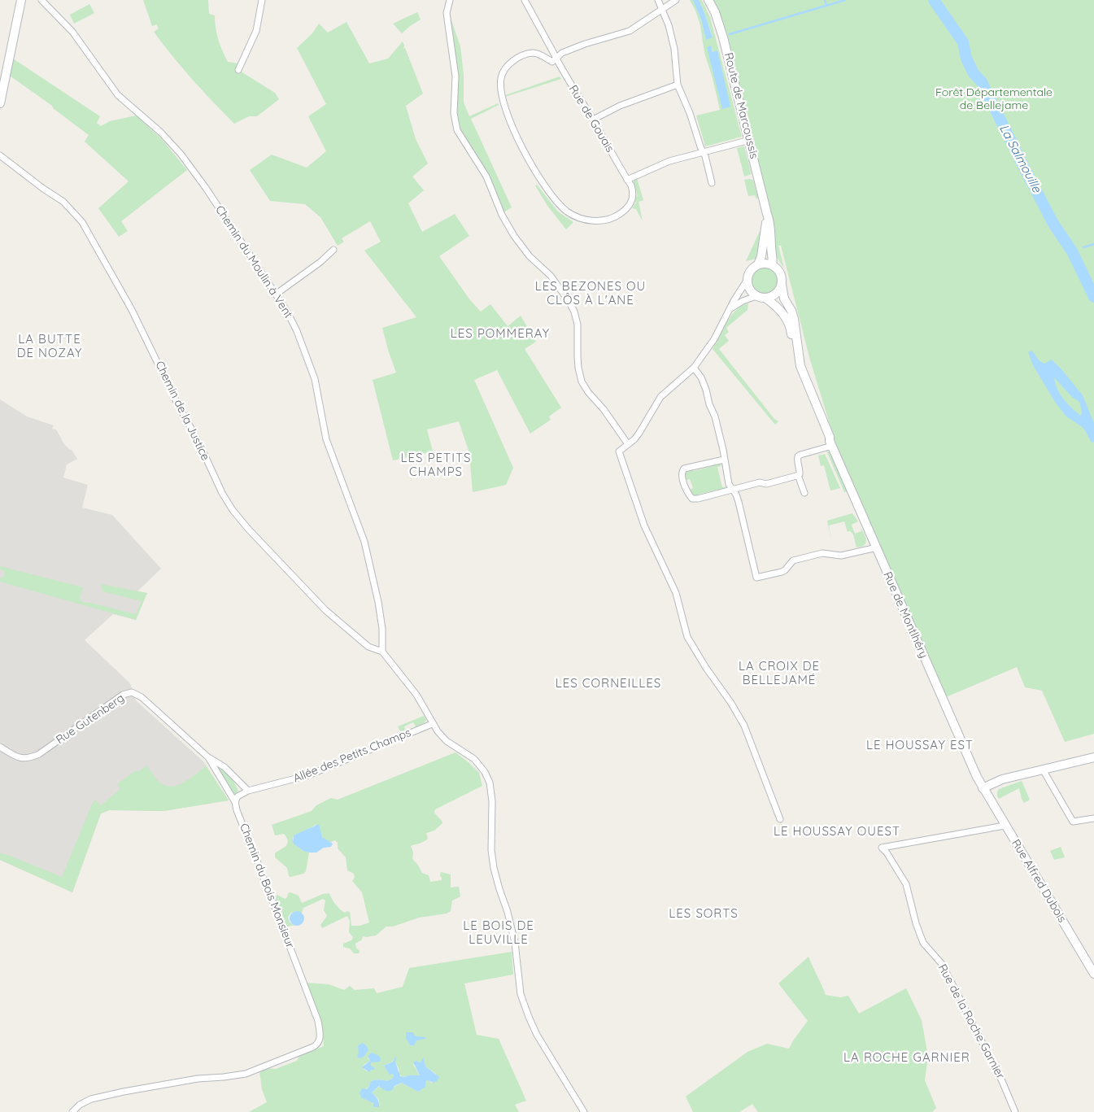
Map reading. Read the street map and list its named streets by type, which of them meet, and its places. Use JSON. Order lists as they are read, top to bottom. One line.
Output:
{"streets":{"main road":["Route de Marcoussis","Rue de Montlhéry","Rue Alfred Dubois"],"street":["Rue de Gouais","Chemin du Moulin à Vent","Chemin de la Justice","Rue Gutenberg","Allée des Petits Champs","Chemin du Bois Monsieur","Rue de la Roche Garnier"]},"crossings":[["Chemin du Moulin à Vent","Chemin de la Justice"],["Rue de Montlhéry","Rue Alfred Dubois"],["Rue Gutenberg","Chemin du Bois Monsieur"],["Rue Alfred Dubois","Rue de la Roche Garnier"]],"districts":["LES BEZONES OU CLÔS À L'ANE","LES POMMERAY","LA BUTTE DE NOZAY","LES PETITS CHAMPS","LA CROIX DE BELLEJAMÉ","LES CORNEILLES","LE HOUSSAY EST","LE HOUSSAY OUEST","LES SORTS","LE BOIS DE LEUVILLE","LA ROCHE GARNIER"],"water":["La Salmouille"],"parks":["Forêt Départementale de Bellejame"]}
